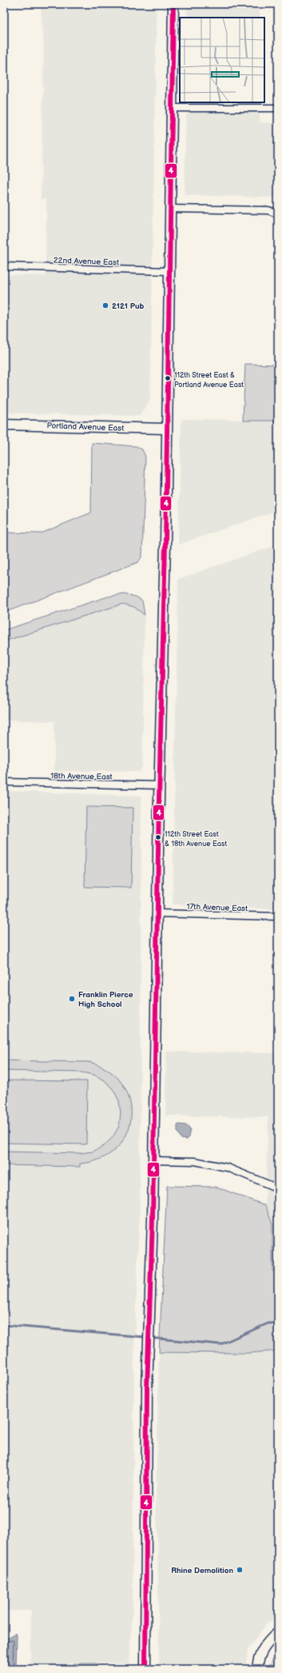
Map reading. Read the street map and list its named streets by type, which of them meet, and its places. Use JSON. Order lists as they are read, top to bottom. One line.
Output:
{"streets":{"main road":["Portland Avenue East"],"street":["22nd Avenue East","18th Avenue East","17th Avenue East"]},"places":["2121 Pub","112th Street East & Portland Avenue East","112th Street East & 18th Avenue East","Franklin Pierce High School","Rhine Demolition"],"lines":["transit line 4"]}
